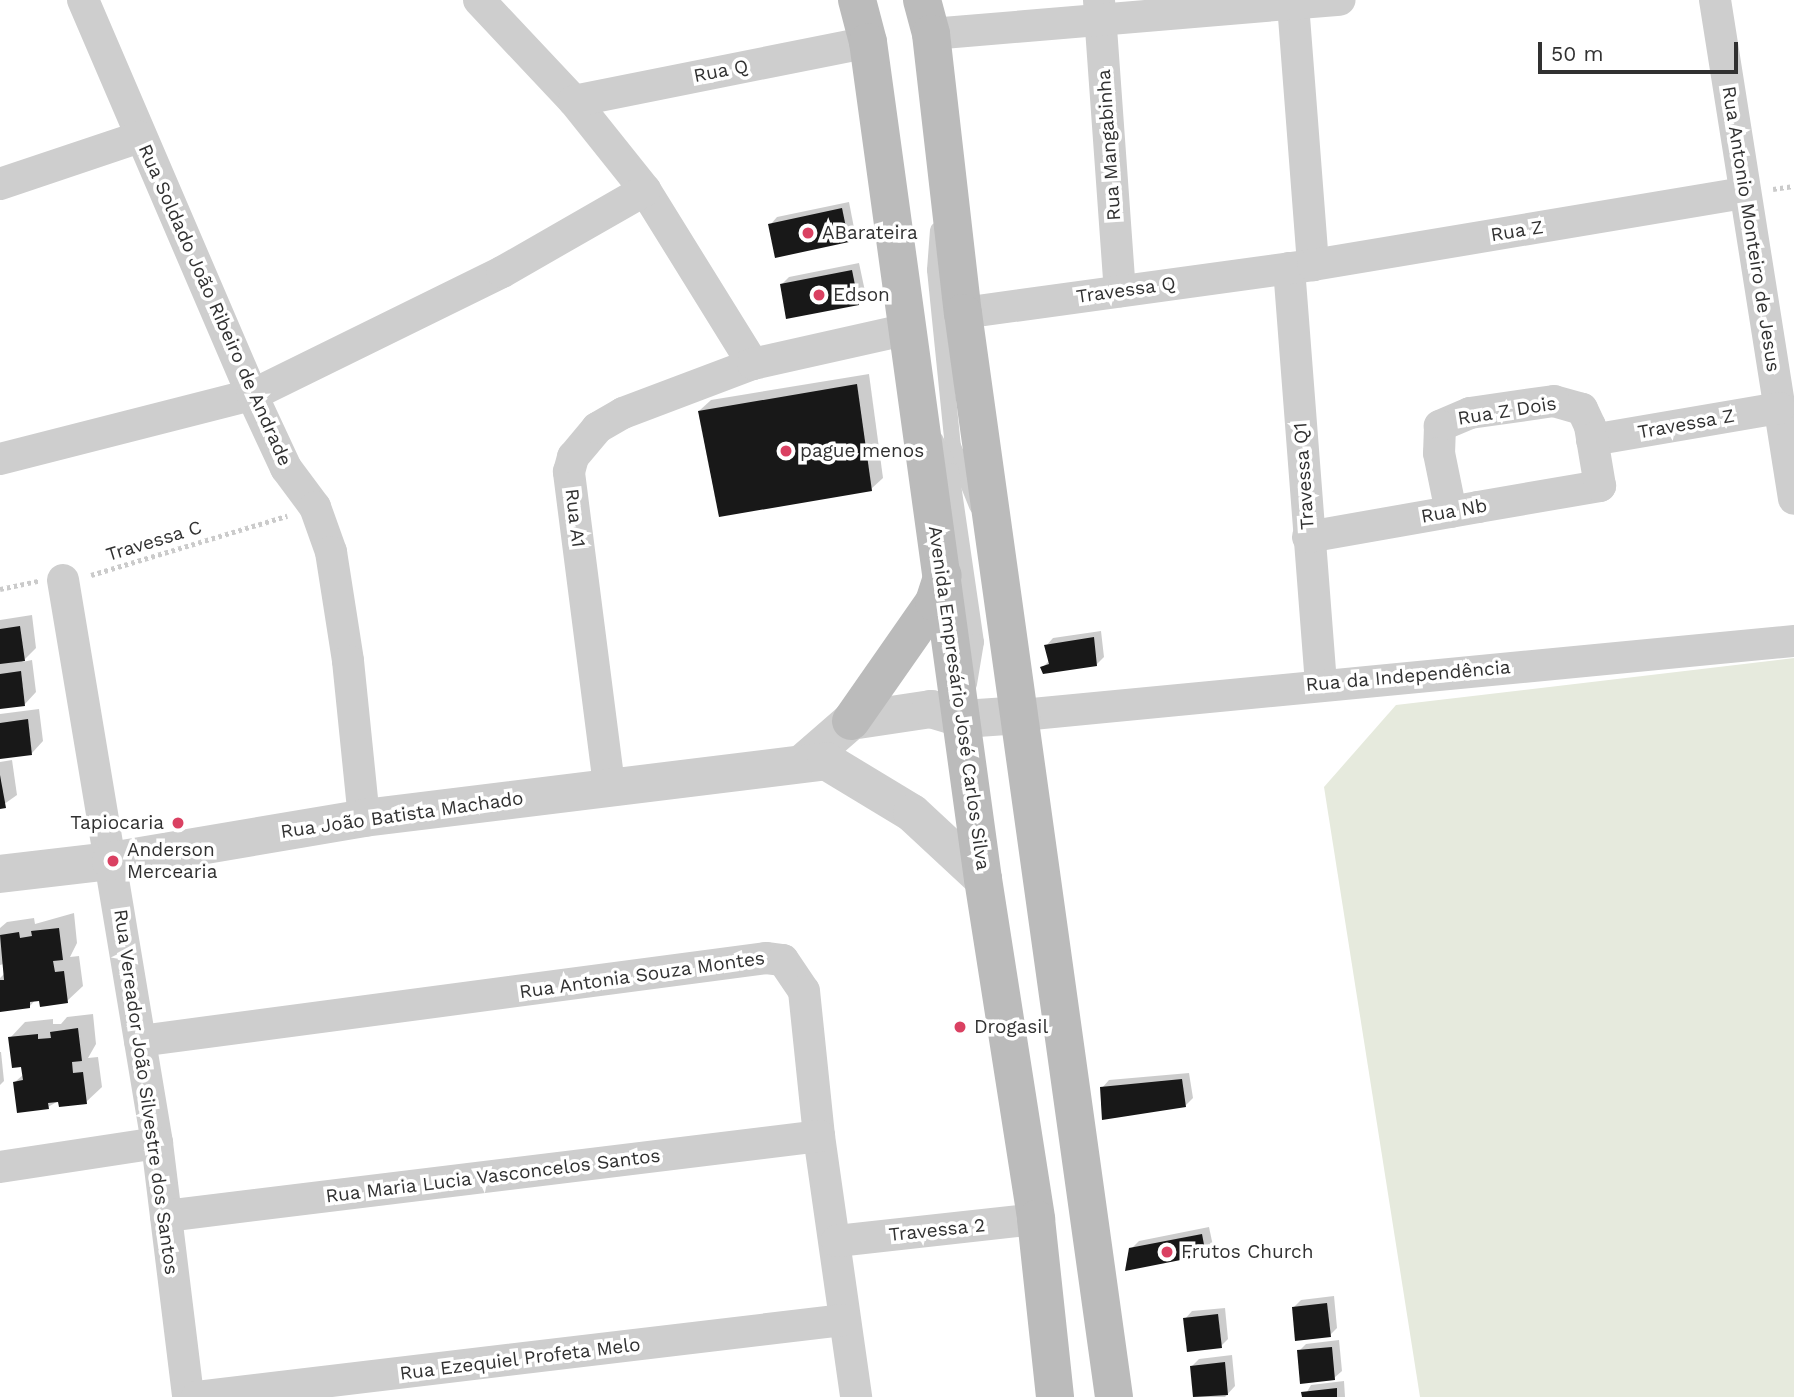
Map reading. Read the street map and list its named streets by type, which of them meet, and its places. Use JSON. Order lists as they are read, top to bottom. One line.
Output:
{"streets":{"main road":["Avenida Empresário José Carlos Silva"],"street":["Rua Q","Rua Mangabinha","Rua Antonio Monteiro de Jesus","Rua Z","Travessa Q","Rua Soldado João Ribeiro de Andrade","Rua Z Dois","Travessa Z","Travessa Q1","Rua Nb","Rua A1","Rua da Independência","Rua João Batista Machado","Rua Antonia Souza Montes","Rua Vereador João Silvestre dos Santos","Rua Maria Lucia Vasconcelos Santos","Travessa 2","Rua Ezequiel Profeta Melo"],"path":["Travessa C"]},"crossings":[["Rua Q","Avenida Empresário José Carlos Silva"],["Rua Mangabinha","Travessa Q"],["Rua Antonio Monteiro de Jesus","Rua Z"],["Rua Antonio Monteiro de Jesus","Travessa Z"],["Rua Z","Travessa Q"],["Rua Z","Travessa Q1"],["Travessa Q","Travessa Q1"],["Rua Soldado João Ribeiro de Andrade","Travessa C"],["Rua Soldado João Ribeiro de Andrade","Rua João Batista Machado"],["Rua Z Dois","Travessa Z"],["Rua Z Dois","Rua Nb"],["Travessa Q1","Rua Nb"],["Travessa Q1","Rua da Independência"],["Rua A1","Avenida Empresário José Carlos Silva"],["Rua A1","Rua João Batista Machado"],["Travessa C","Rua Vereador João Silvestre dos Santos"],["Avenida Empresário José Carlos Silva","Travessa 2"],["Rua João Batista Machado","Rua Vereador João Silvestre dos Santos"],["Rua Antonia Souza Montes","Rua Vereador João Silvestre dos Santos"],["Rua Antonia Souza Montes","Rua Maria Lucia Vasconcelos Santos"],["Rua Antonia Souza Montes","Travessa 2"],["Rua Antonia Souza Montes","Rua Ezequiel Profeta Melo"],["Rua Vereador João Silvestre dos Santos","Rua Maria Lucia Vasconcelos Santos"]],"places":["ABarateira","Edson","pague menos","Tapiocaria","Anderson Mercearia","Drogasil","Frutos Church"],"scale_bar":"50 m"}
